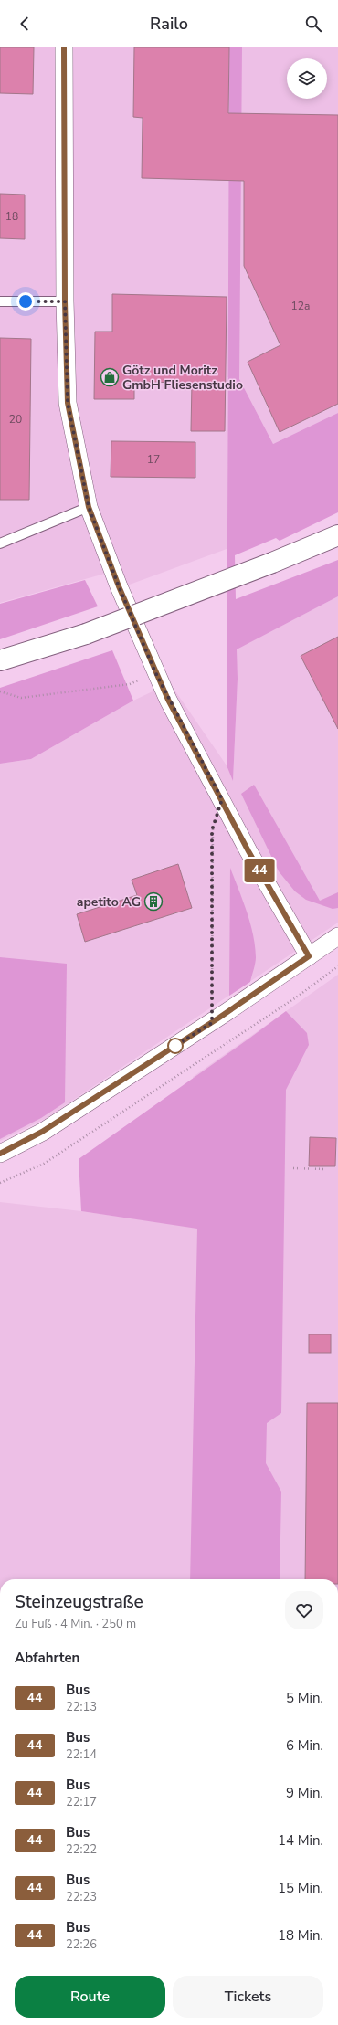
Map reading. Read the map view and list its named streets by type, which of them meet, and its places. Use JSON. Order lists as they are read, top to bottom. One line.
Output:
{"places":{"shop":["Götz und Moritz GmbH Fliesenstudio"],"building":["apetito AG"]},"lines":["bus line 44"],"house_numbers":["18","12a","20","17"],"page":{"header":"Railo","on_map":"44","heading":[["Steinzeugstraße","Zu Fuß · 4 Min. · 250 m"],"Abfahrten"],"list":[{"mark":"44","name":"Bus","note":"22:13","value":"5 Min."},{"mark":"44","name":"Bus","note":"22:14","value":"6 Min."},{"mark":"44","name":"Bus","note":"22:17","value":"9 Min."},{"mark":"44","name":"Bus","note":"22:22","value":"14 Min."},{"mark":"44","name":"Bus","note":"22:23","value":"15 Min."},{"mark":"44","name":"Bus","note":"22:26","value":"18 Min."}],"buttons":["Route","Tickets"]}}
